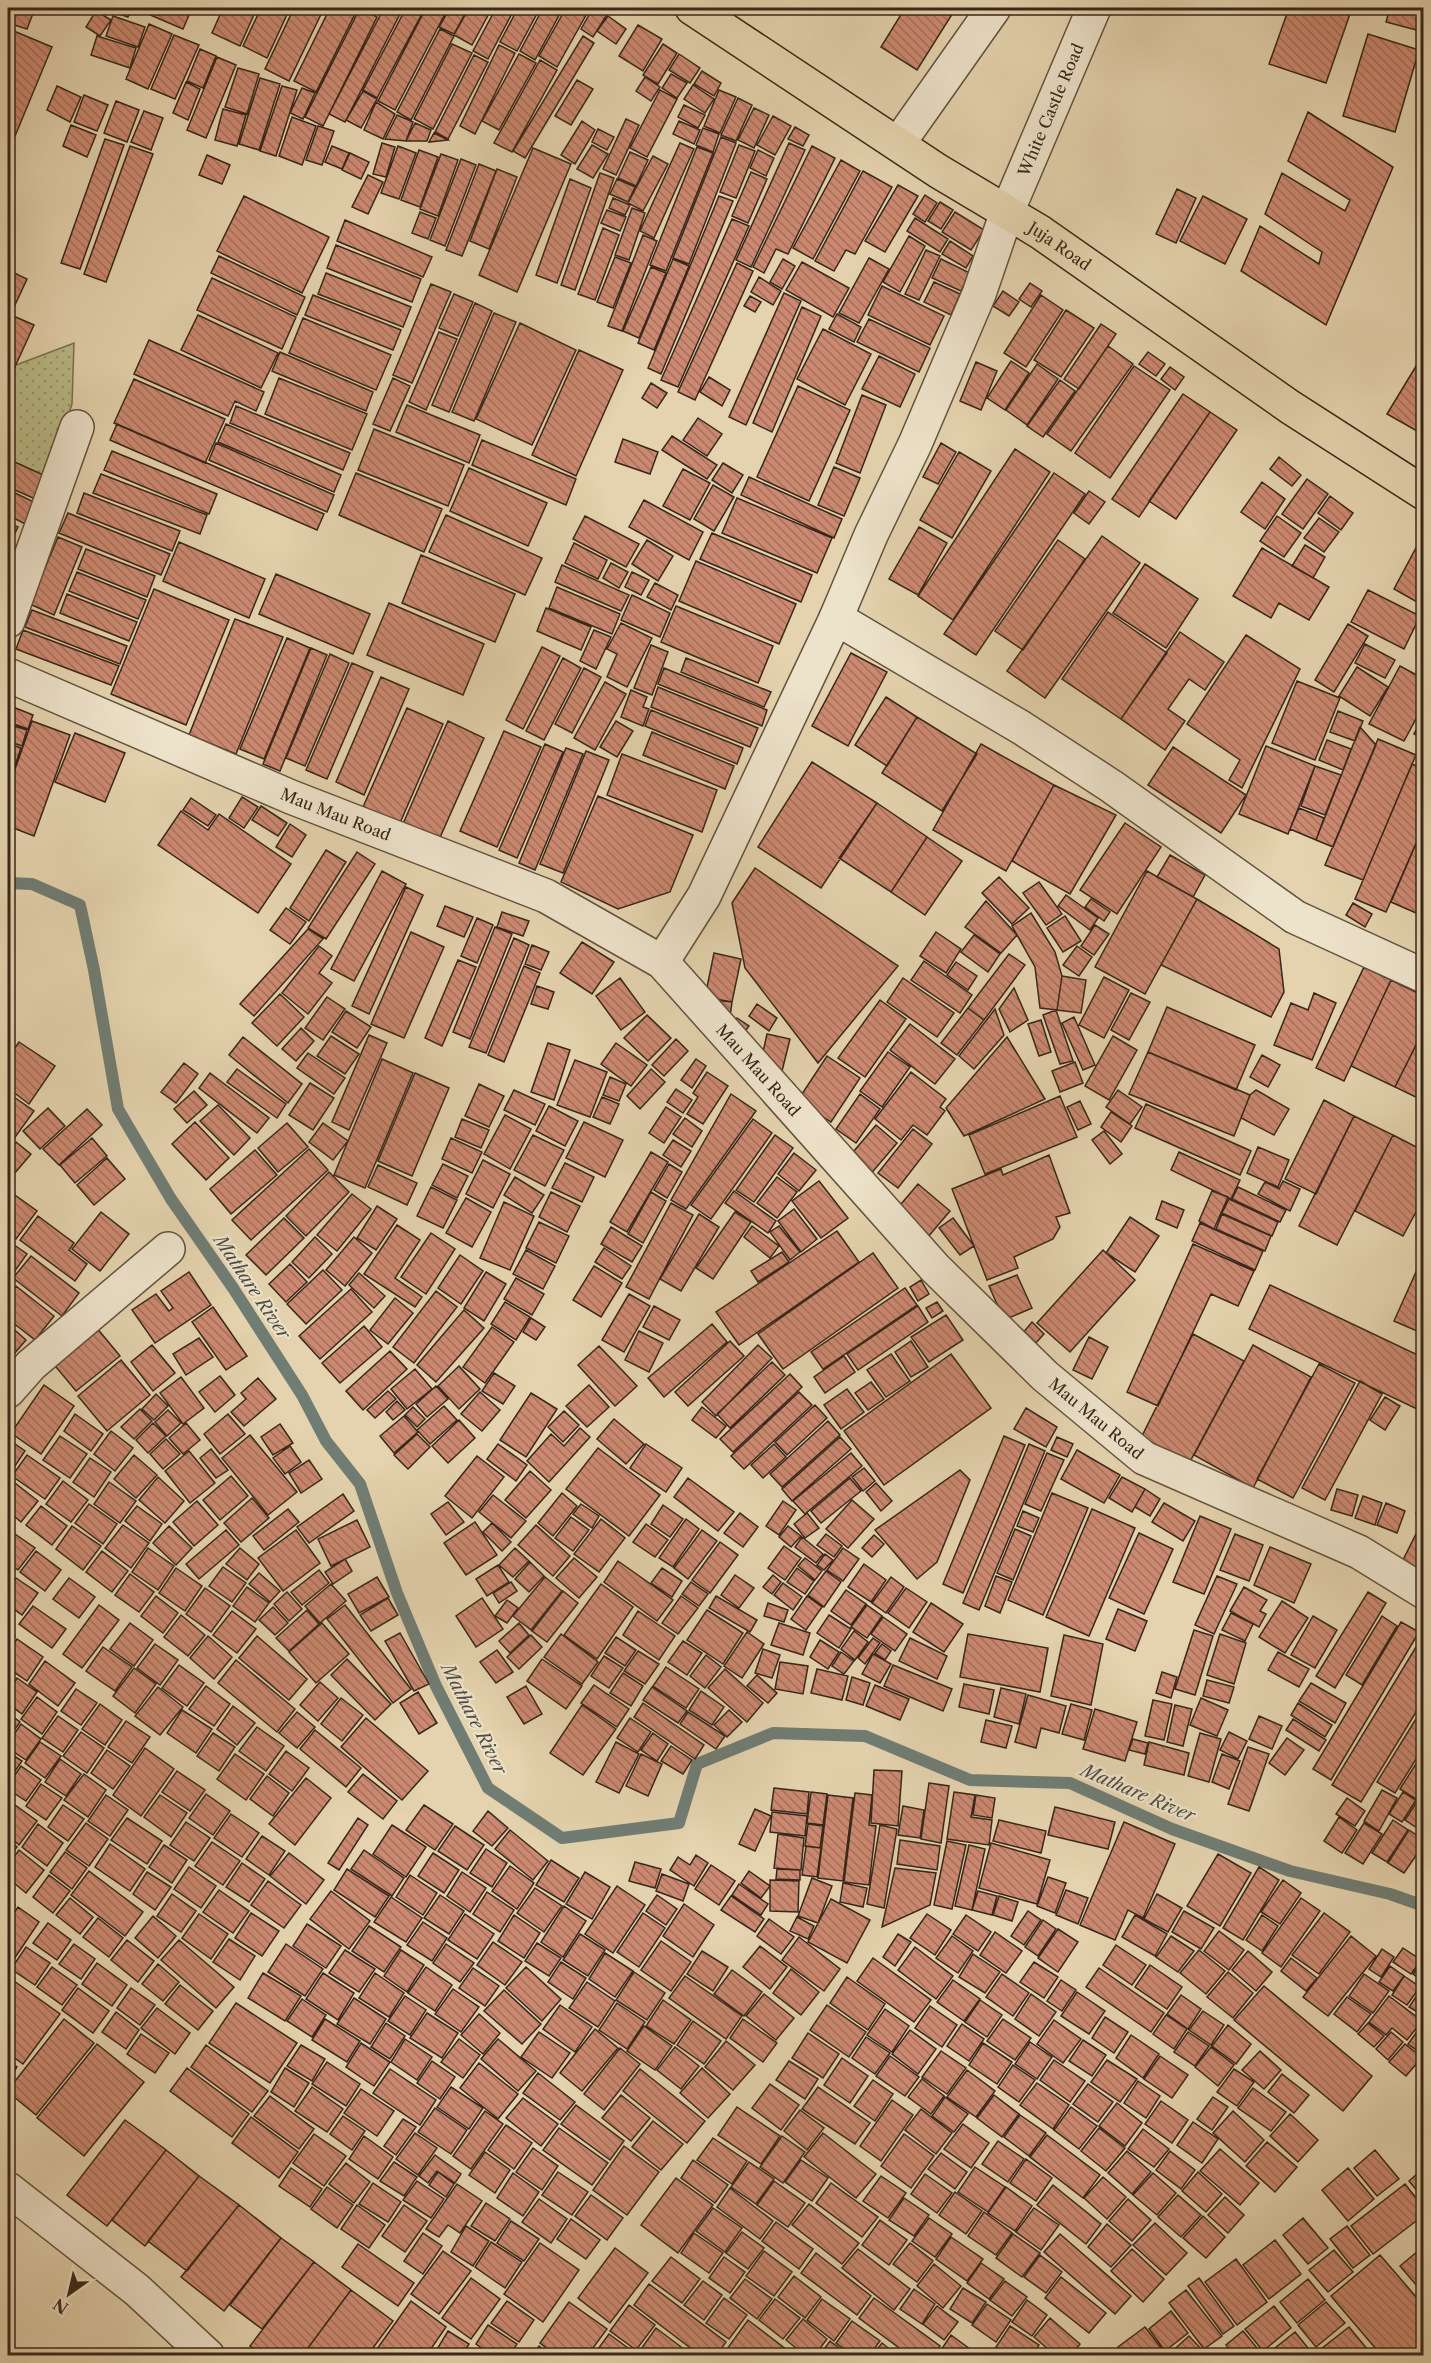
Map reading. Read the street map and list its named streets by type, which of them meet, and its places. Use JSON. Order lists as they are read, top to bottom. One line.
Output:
{"streets":{"main road":["Juja Road"],"street":["White Castle Road","Mau Mau Road"]},"crossings":[["White Castle Road","Juja Road"],["White Castle Road","Mau Mau Road"]],"water":["Mathare River"],"north":"bottom left"}
